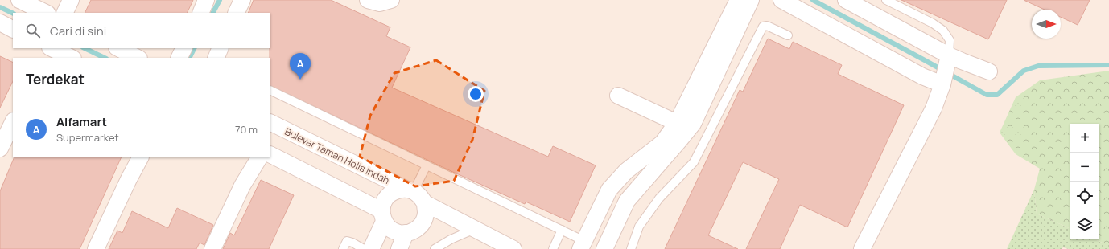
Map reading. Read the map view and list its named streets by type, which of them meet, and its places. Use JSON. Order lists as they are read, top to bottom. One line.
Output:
{"streets":{"street":["Bulevar Taman Holis Indah"]},"north":"right","page":{"search":"Cari di sini","pins":"A","heading":"Terdekat","list":[{"mark":"A","name":"Alfamart","note":"Supermarket","value":"70 m"}],"map_buttons":["+","−"]}}
